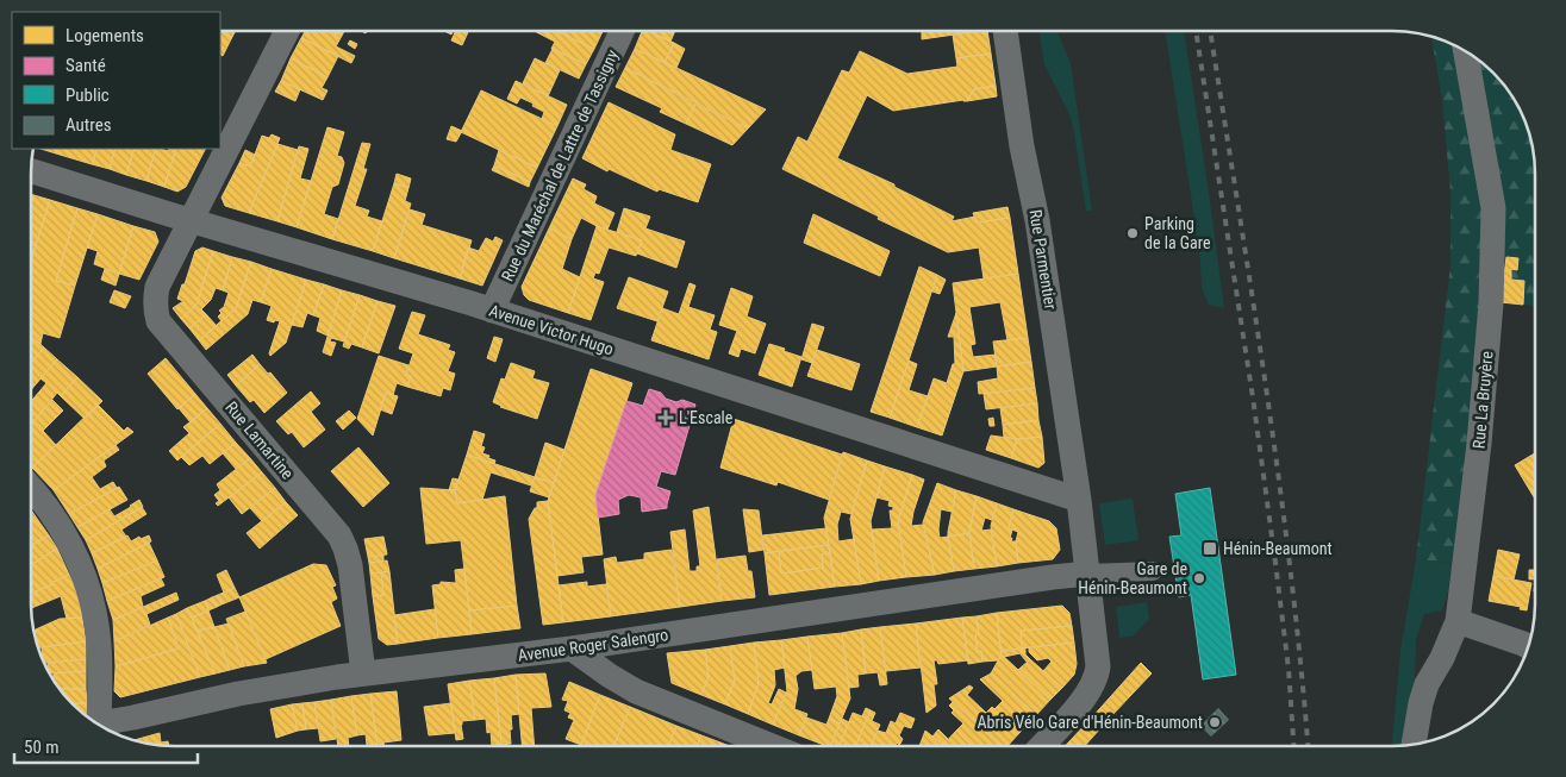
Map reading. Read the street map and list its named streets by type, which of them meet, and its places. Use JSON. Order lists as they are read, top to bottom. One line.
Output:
{"streets":{"street":["Rue du Maréchal de Lattre de Tassigny","Rue Parmentier","Avenue Victor Hugo","Rue La Bruyère","Rue Lamartine","Avenue Roger Salengro"]},"crossings":[["Rue du Maréchal de Lattre de Tassigny","Avenue Victor Hugo"],["Rue Parmentier","Avenue Victor Hugo"],["Rue Parmentier","Avenue Roger Salengro"],["Avenue Victor Hugo","Rue Lamartine"],["Rue Lamartine","Avenue Roger Salengro"]],"places":{"other":["Parking de la Gare","Gare de Hénin-Beaumont","Abris Vélo Gare d'Hénin-Beaumont"],"health":["L'Escale"],"transit":["Hénin-Beaumont"]},"legend":["Logements","Santé","Public","Autres"],"scale_bar":"50 m"}
